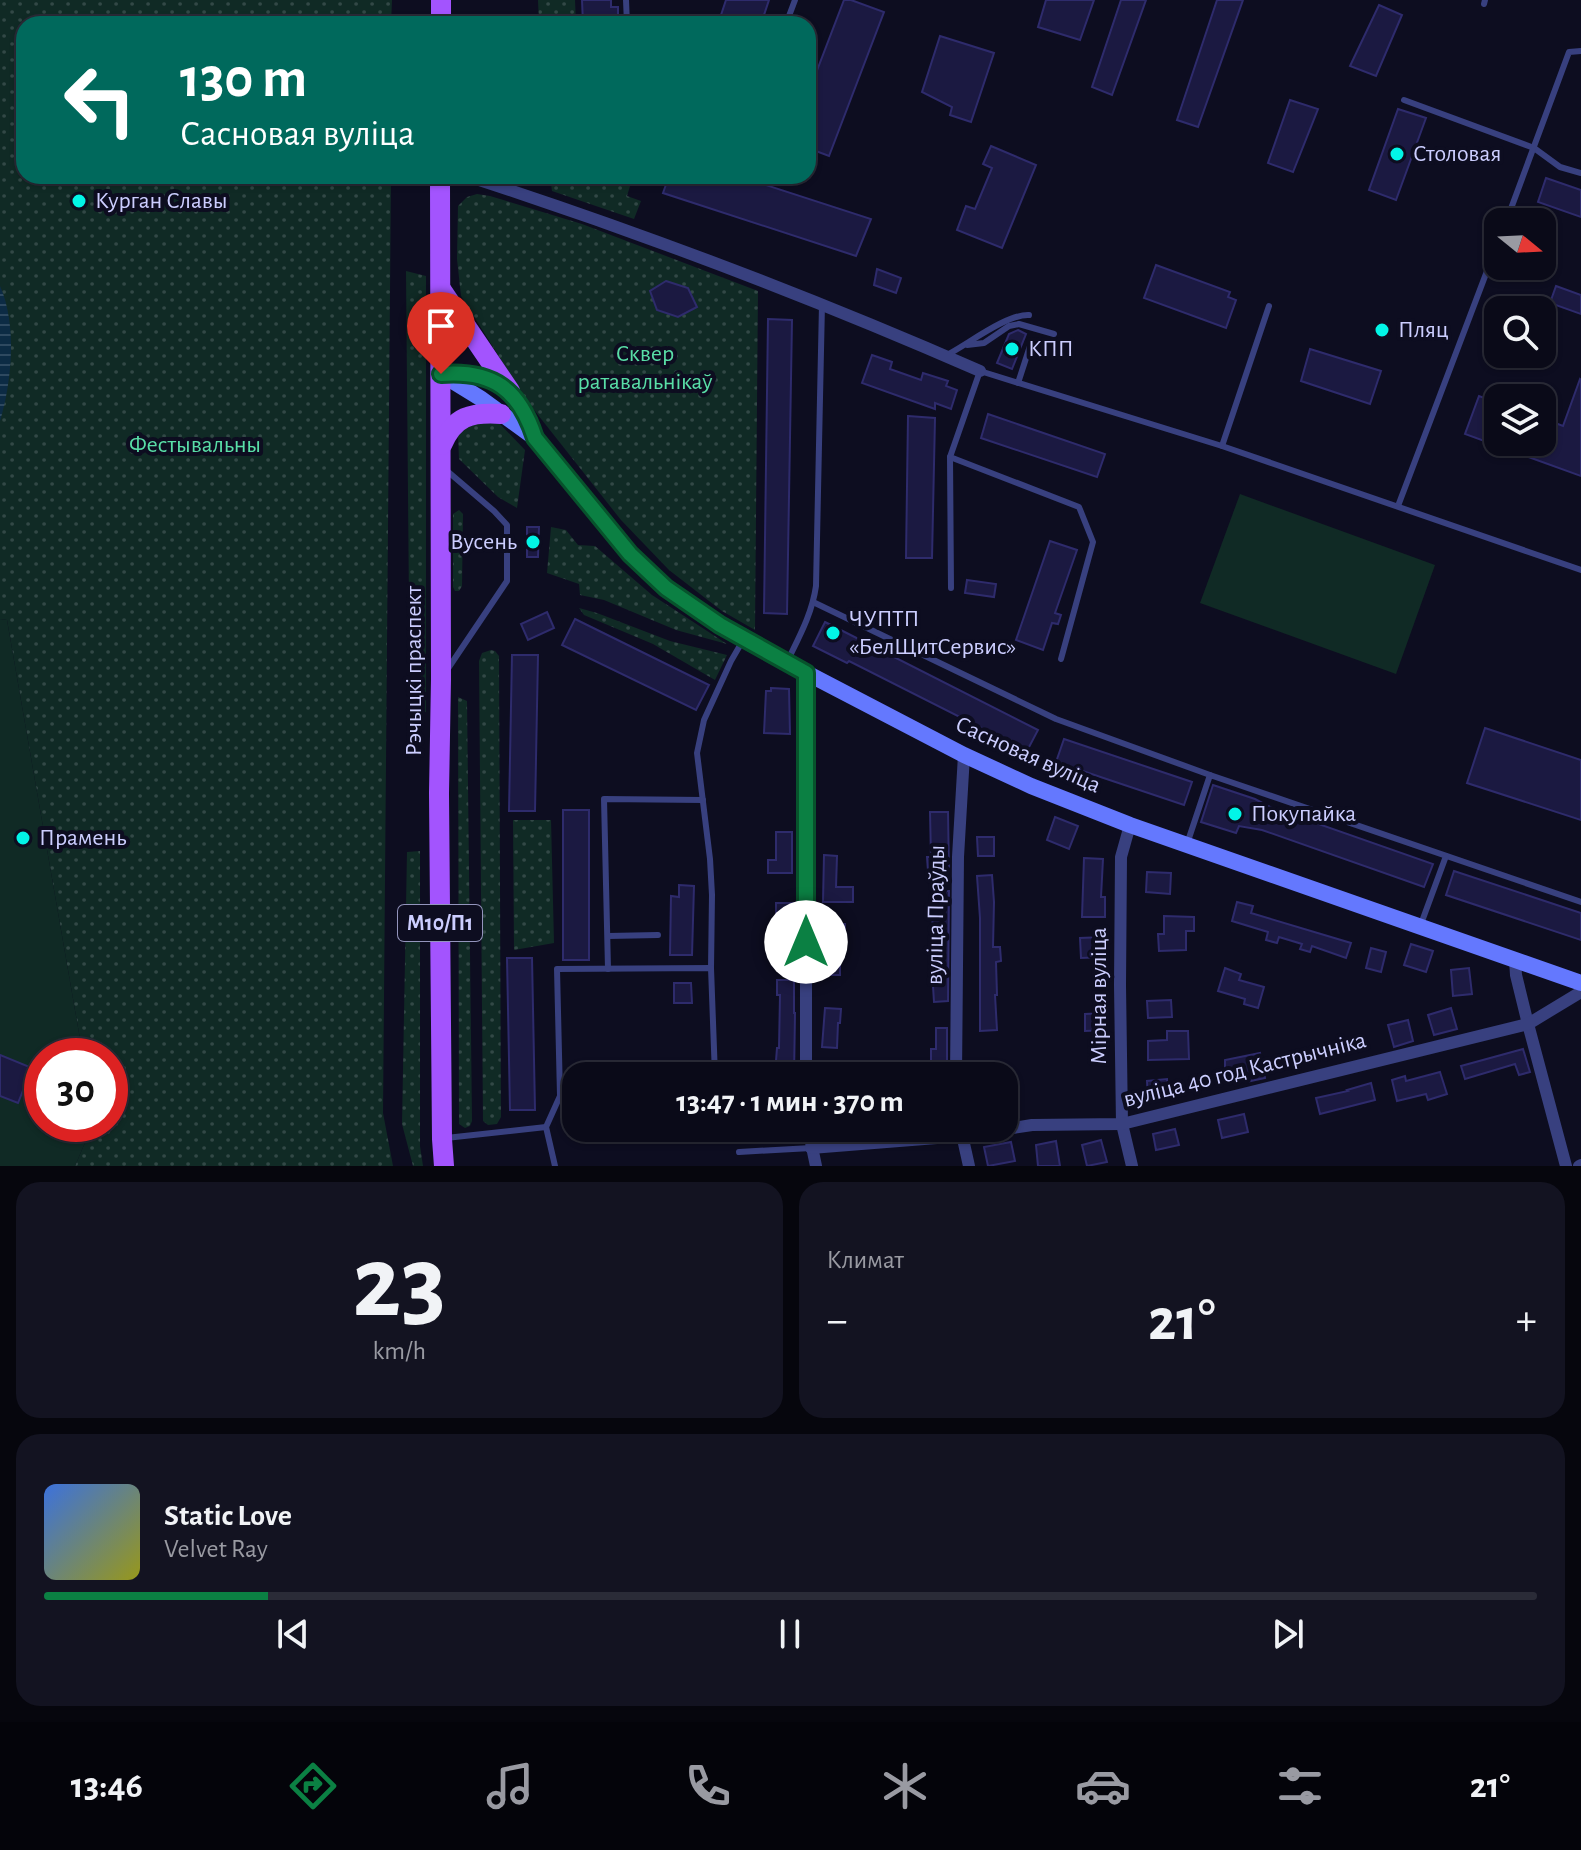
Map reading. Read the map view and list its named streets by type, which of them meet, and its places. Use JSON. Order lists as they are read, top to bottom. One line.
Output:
{"streets":{"main road":["Рэчыцкі праспект","Сасновая вуліца","М10/П1"],"street":["вуліца Праўды","Мірная вуліца","вуліца 40 год Кастрычніка"]},"crossings":[["Рэчыцкі праспект","Сасновая вуліца"],["Сасновая вуліца","вуліца Праўды"],["Сасновая вуліца","Мірная вуліца"],["Мірная вуліца","вуліца 40 год Кастрычніка"]],"parks":["Сквер ратавальнікаў","Фестывальны"],"places":["Столовая","Курган Славы","Пляц","КПП","Вусень","ЧУПТП «БелЩитСервис»","Покупайка","Прамень"],"north":"right","page":{"turn":["130 m","Сасновая вуліца"],"limit":"30","trip":"13:47 · 1 мин · 370 m","tile":[["23","km/h"],"Климат"],"heat":["−","21°","+"],"song":["Static Love","Velvet Ray"],"tabs":["13:46","21°"]}}
